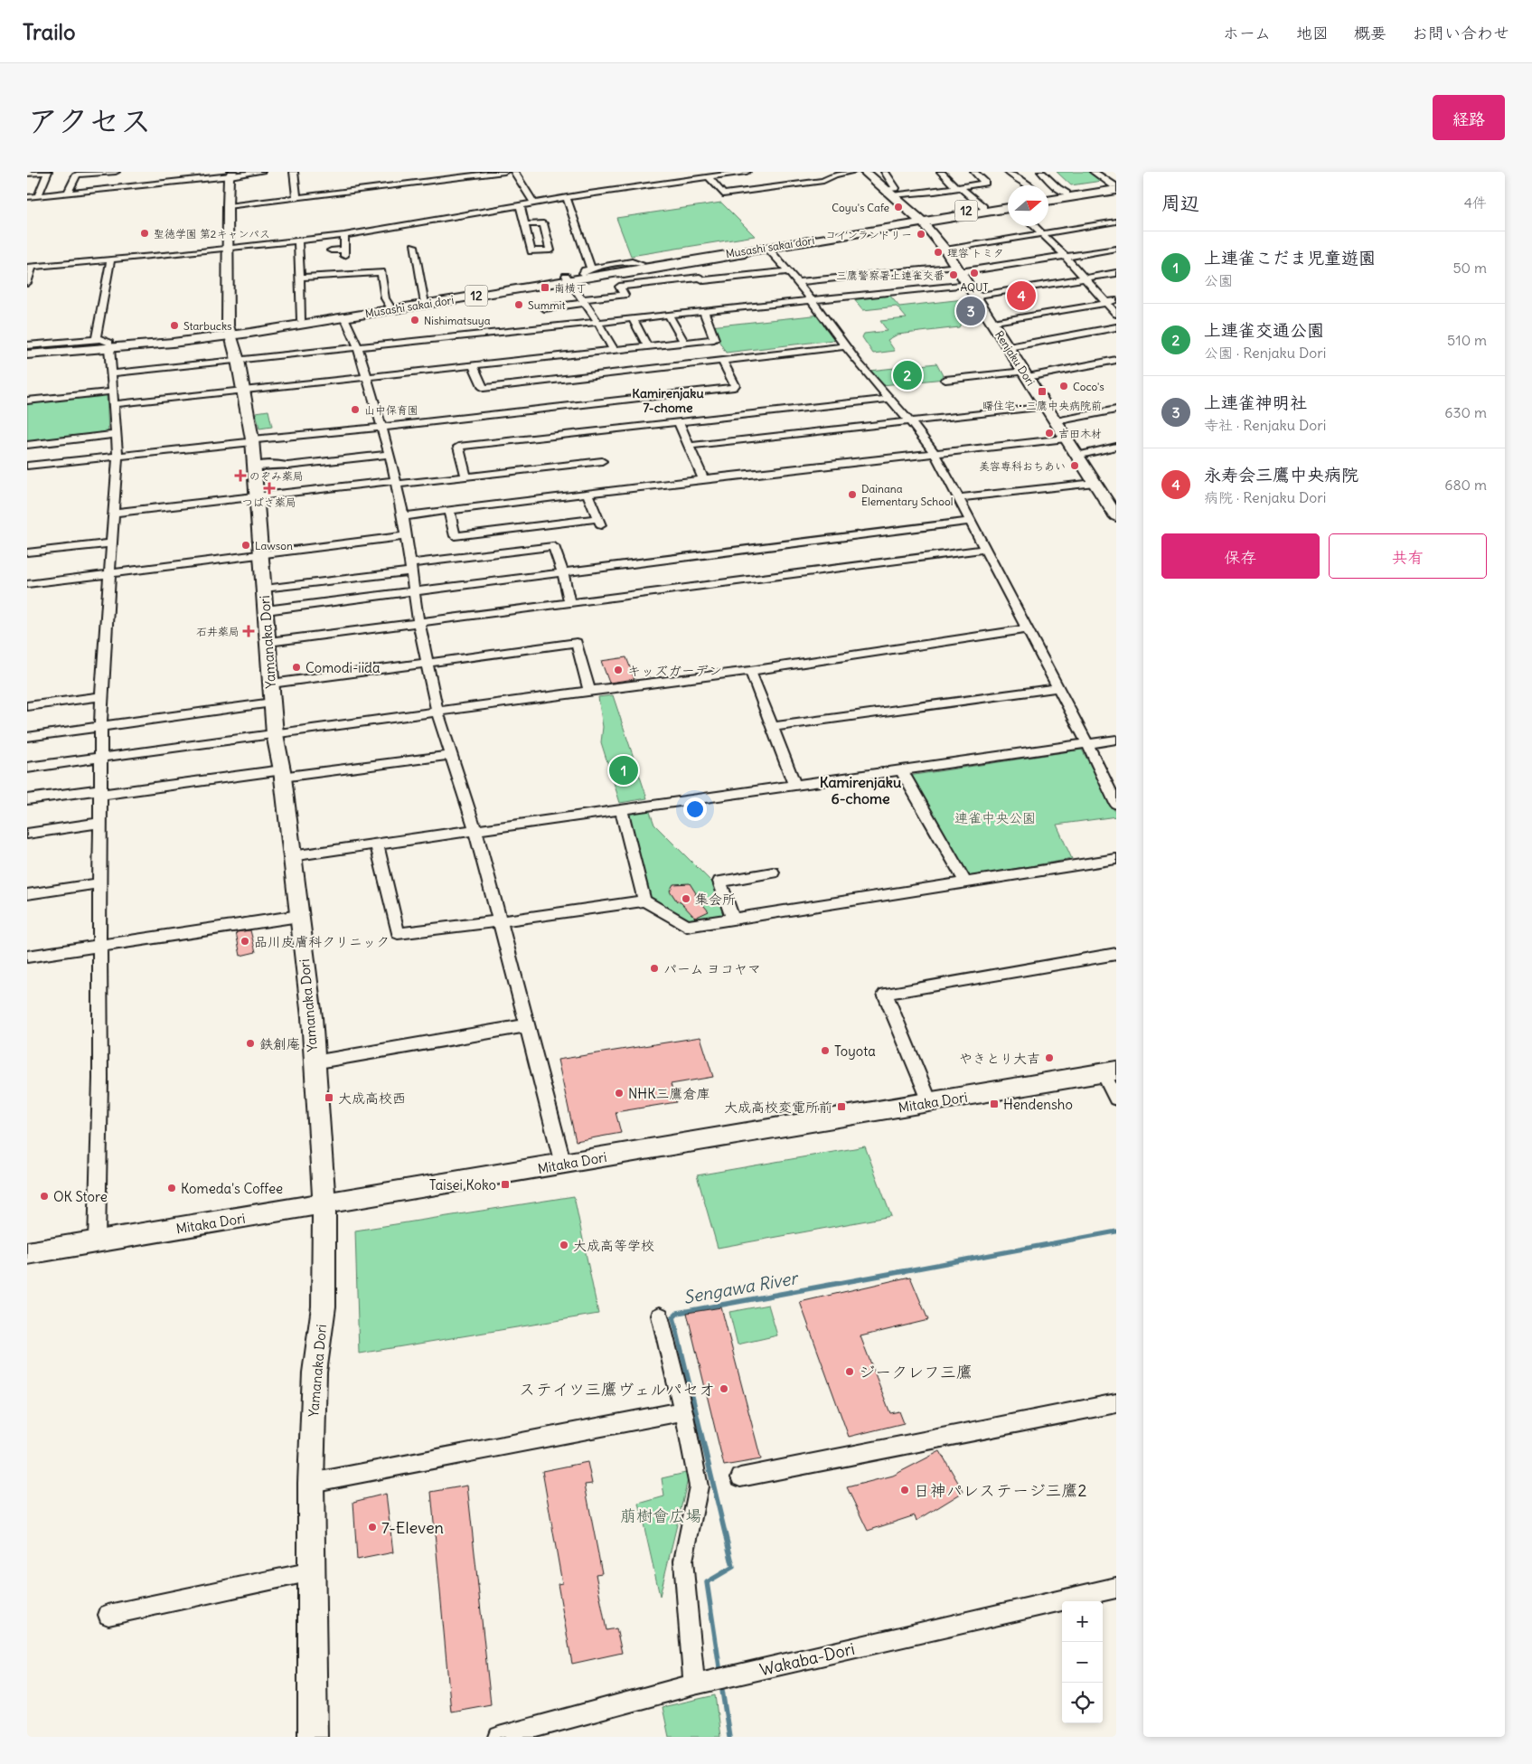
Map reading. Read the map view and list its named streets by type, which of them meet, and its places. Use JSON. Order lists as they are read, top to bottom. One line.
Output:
{"streets":{"main road":["12","Musashi sakai dori","Renjaku Dori"],"street":["Yamanaka Dori","Mitaka Dori","Wakaba-Dori"]},"crossings":[["12","Musashi sakai dori"],["12","Renjaku Dori"],["Musashi sakai dori","Renjaku Dori"],["Musashi sakai dori","Yamanaka Dori"],["Yamanaka Dori","Mitaka Dori"]],"districts":["Kamirenjaku 7-chome","Kamirenjaku 6-chome"],"water":["Sengawa River"],"parks":["連雀中央公園","萠樹會広場"],"places":{"other":["Coyu's Cafe","聖徳学園 第2キャンパス","コインランドリー","理容 トミタ","AQUT","三鷹警察署上連雀交番","Summit","Nishimatsuya","Starbucks","Coco's","山中保育園","吉田木材","美容専科おちあい","Dainana Elementary School","Lawson","Comodi-iida","キッズガーデン","集会所","品川皮膚科クリニック","パーム ヨコヤマ","鉄創庵","Toyota","やきとり大吉","NHK三鷹倉庫","Komeda's Coffee","OK Store","大成高等学校","ジークレフ三鷹","ステイツ三鷹ヴェルパセオ","日神パレステージ三鷹2","7-Eleven"],"transit":["南横丁","曙住宅・三鷹中央病院前","大成高校西","Hendensho","大成高校変電所前","Taisei Koko"],"health":["のぞみ薬局","つばさ薬局","石井薬局"]},"north":"right","page":{"header":"Trailo","nav":["ホーム","地図","概要","お問い合わせ"],"title":"アクセス","buttons":["経路",["保存","共有"]],"heading":["周辺","4件"],"list":[{"mark":"1","name":"上連雀こだま児童遊園","note":"公園","value":"50 m"},{"mark":"2","name":"上連雀交通公園","note":"公園 · Renjaku Dori","value":"510 m"},{"mark":"3","name":"上連雀神明社","note":"寺社 · Renjaku Dori","value":"630 m"},{"mark":"4","name":"永寿会三鷹中央病院","note":"病院 · Renjaku Dori","value":"680 m"}],"pins":["4","3","2","1"],"map_buttons":["+","−"]}}
